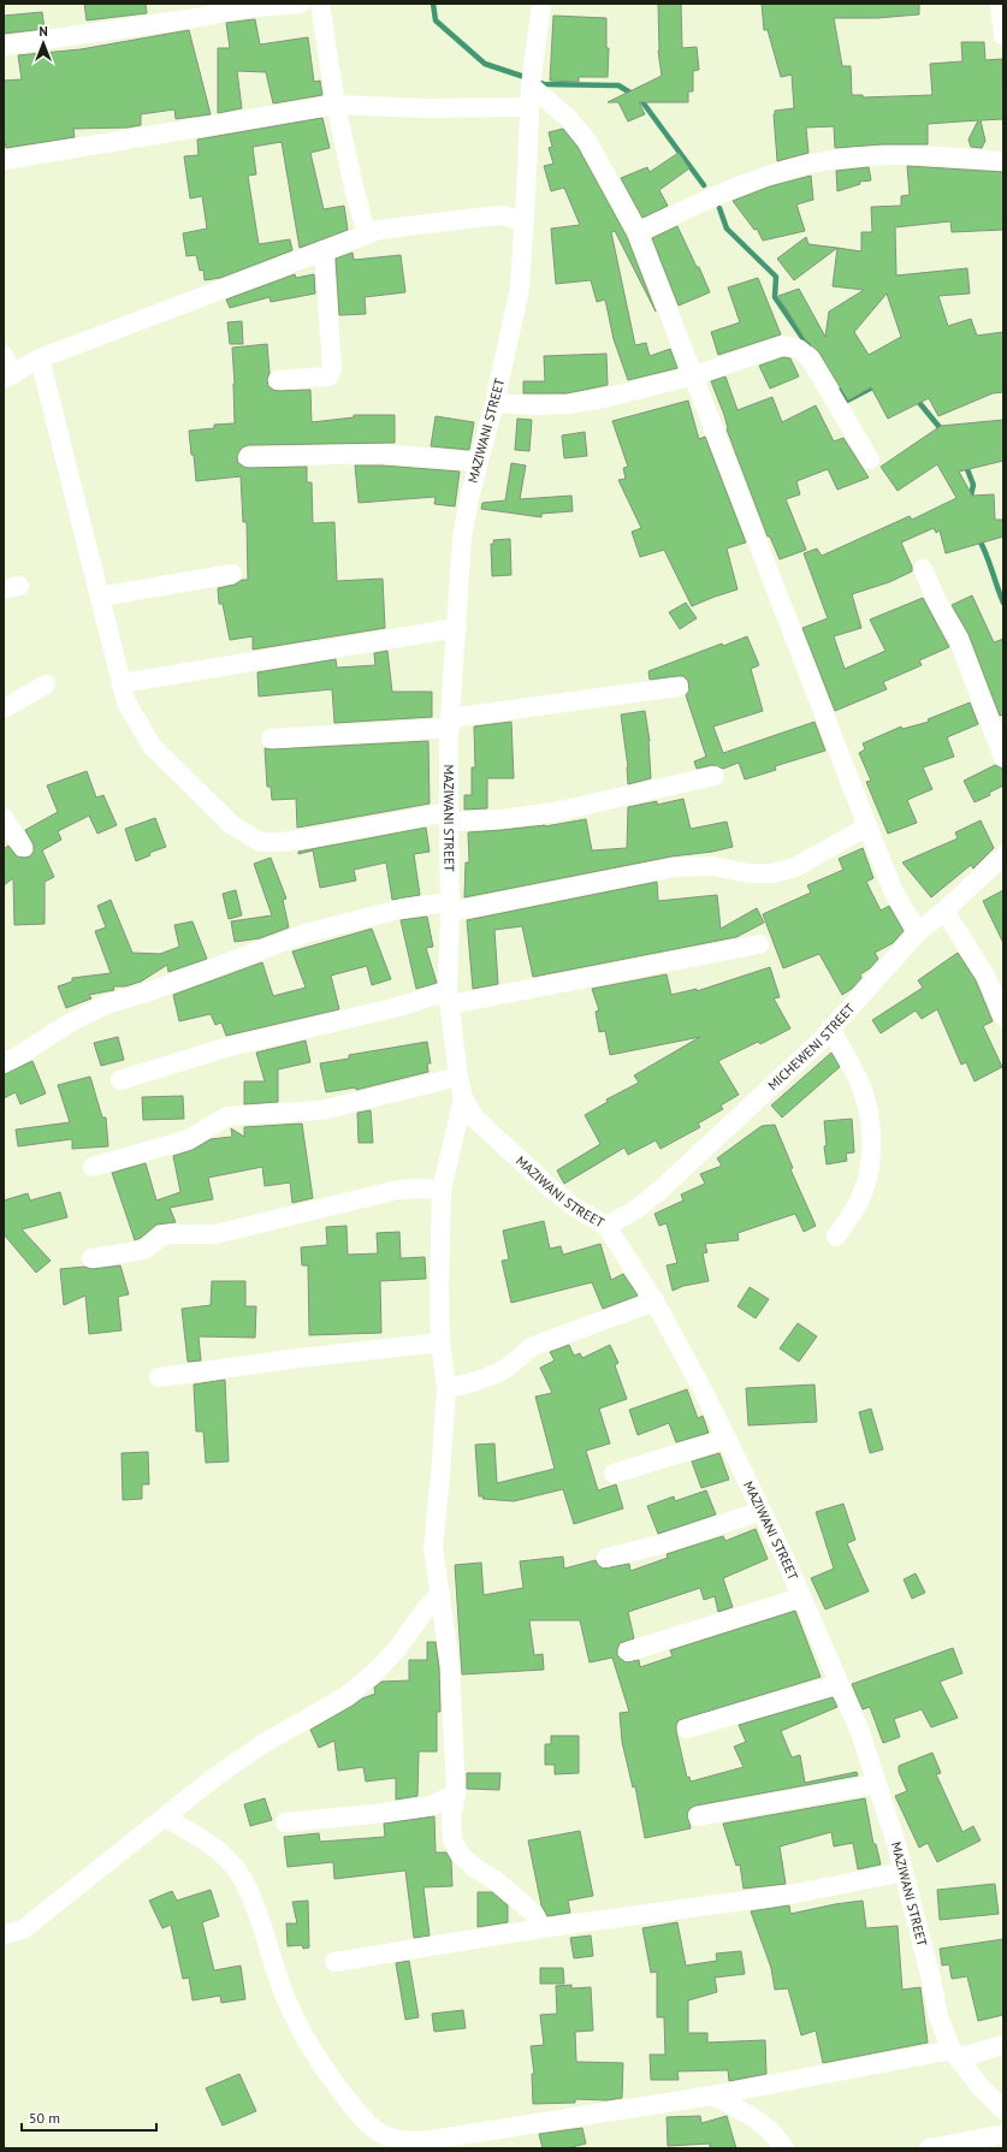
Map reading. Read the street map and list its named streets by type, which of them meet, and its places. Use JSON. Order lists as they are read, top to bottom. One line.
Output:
{"streets":{"street":["MAZIWANI STREET","MICHEWENI STREET"]},"crossings":[["MAZIWANI STREET","MICHEWENI STREET"]],"scale_bar":"50 m","north":"top"}
